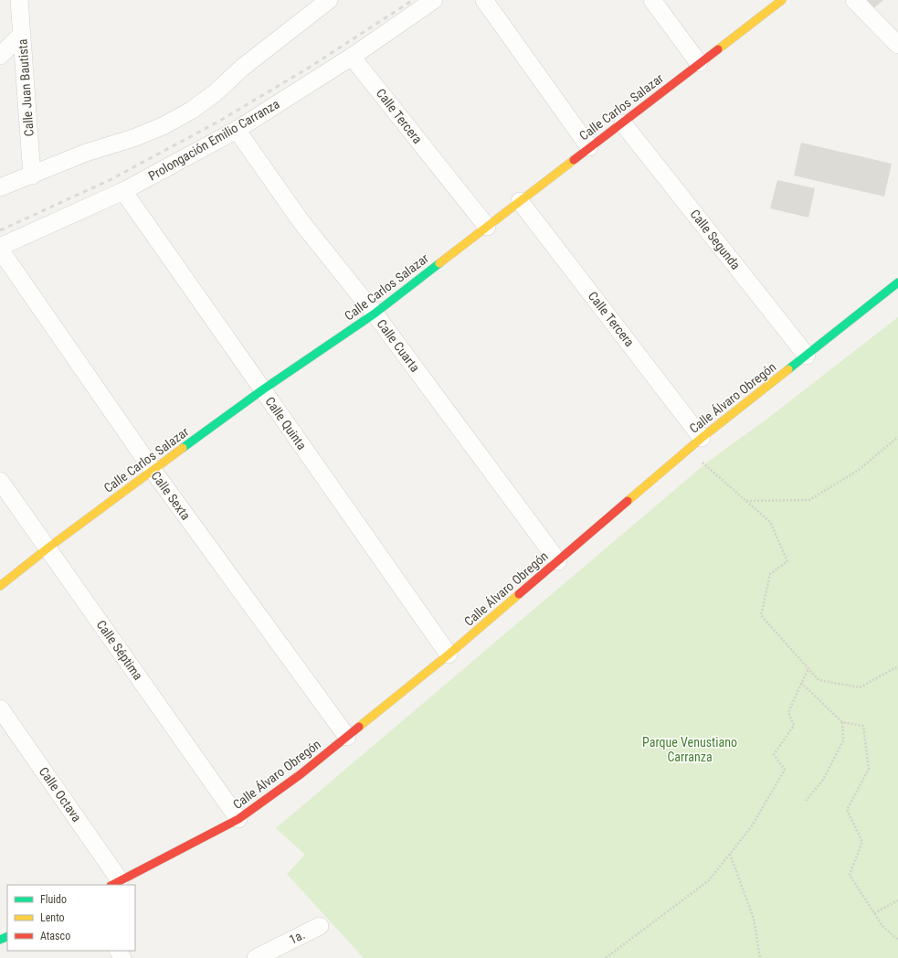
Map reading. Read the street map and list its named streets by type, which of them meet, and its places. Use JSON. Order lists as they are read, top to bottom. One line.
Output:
{"streets":{"street":["Calle Juan Bautista","Calle Carlos Salazar","Calle Tercera","Prolongación Emilio Carranza","Calle Segunda","Calle Cuarta","Calle Álvaro Obregón","Calle Quinta","Calle Sexta","Calle Séptima","Calle Octava","1a."]},"crossings":[["Calle Carlos Salazar","Calle Tercera"],["Calle Carlos Salazar","Calle Segunda"],["Calle Carlos Salazar","Calle Cuarta"],["Calle Carlos Salazar","Calle Quinta"],["Calle Carlos Salazar","Calle Sexta"],["Calle Carlos Salazar","Calle Séptima"],["Calle Tercera","Prolongación Emilio Carranza"],["Calle Tercera","Calle Álvaro Obregón"],["Prolongación Emilio Carranza","Calle Cuarta"],["Prolongación Emilio Carranza","Calle Quinta"],["Calle Segunda","Calle Álvaro Obregón"],["Calle Cuarta","Calle Álvaro Obregón"],["Calle Álvaro Obregón","Calle Quinta"],["Calle Álvaro Obregón","Calle Sexta"],["Calle Álvaro Obregón","Calle Séptima"],["Calle Álvaro Obregón","Calle Octava"]],"parks":["Parque Venustiano Carranza"],"legend":["Fluido","Lento","Atasco"]}
